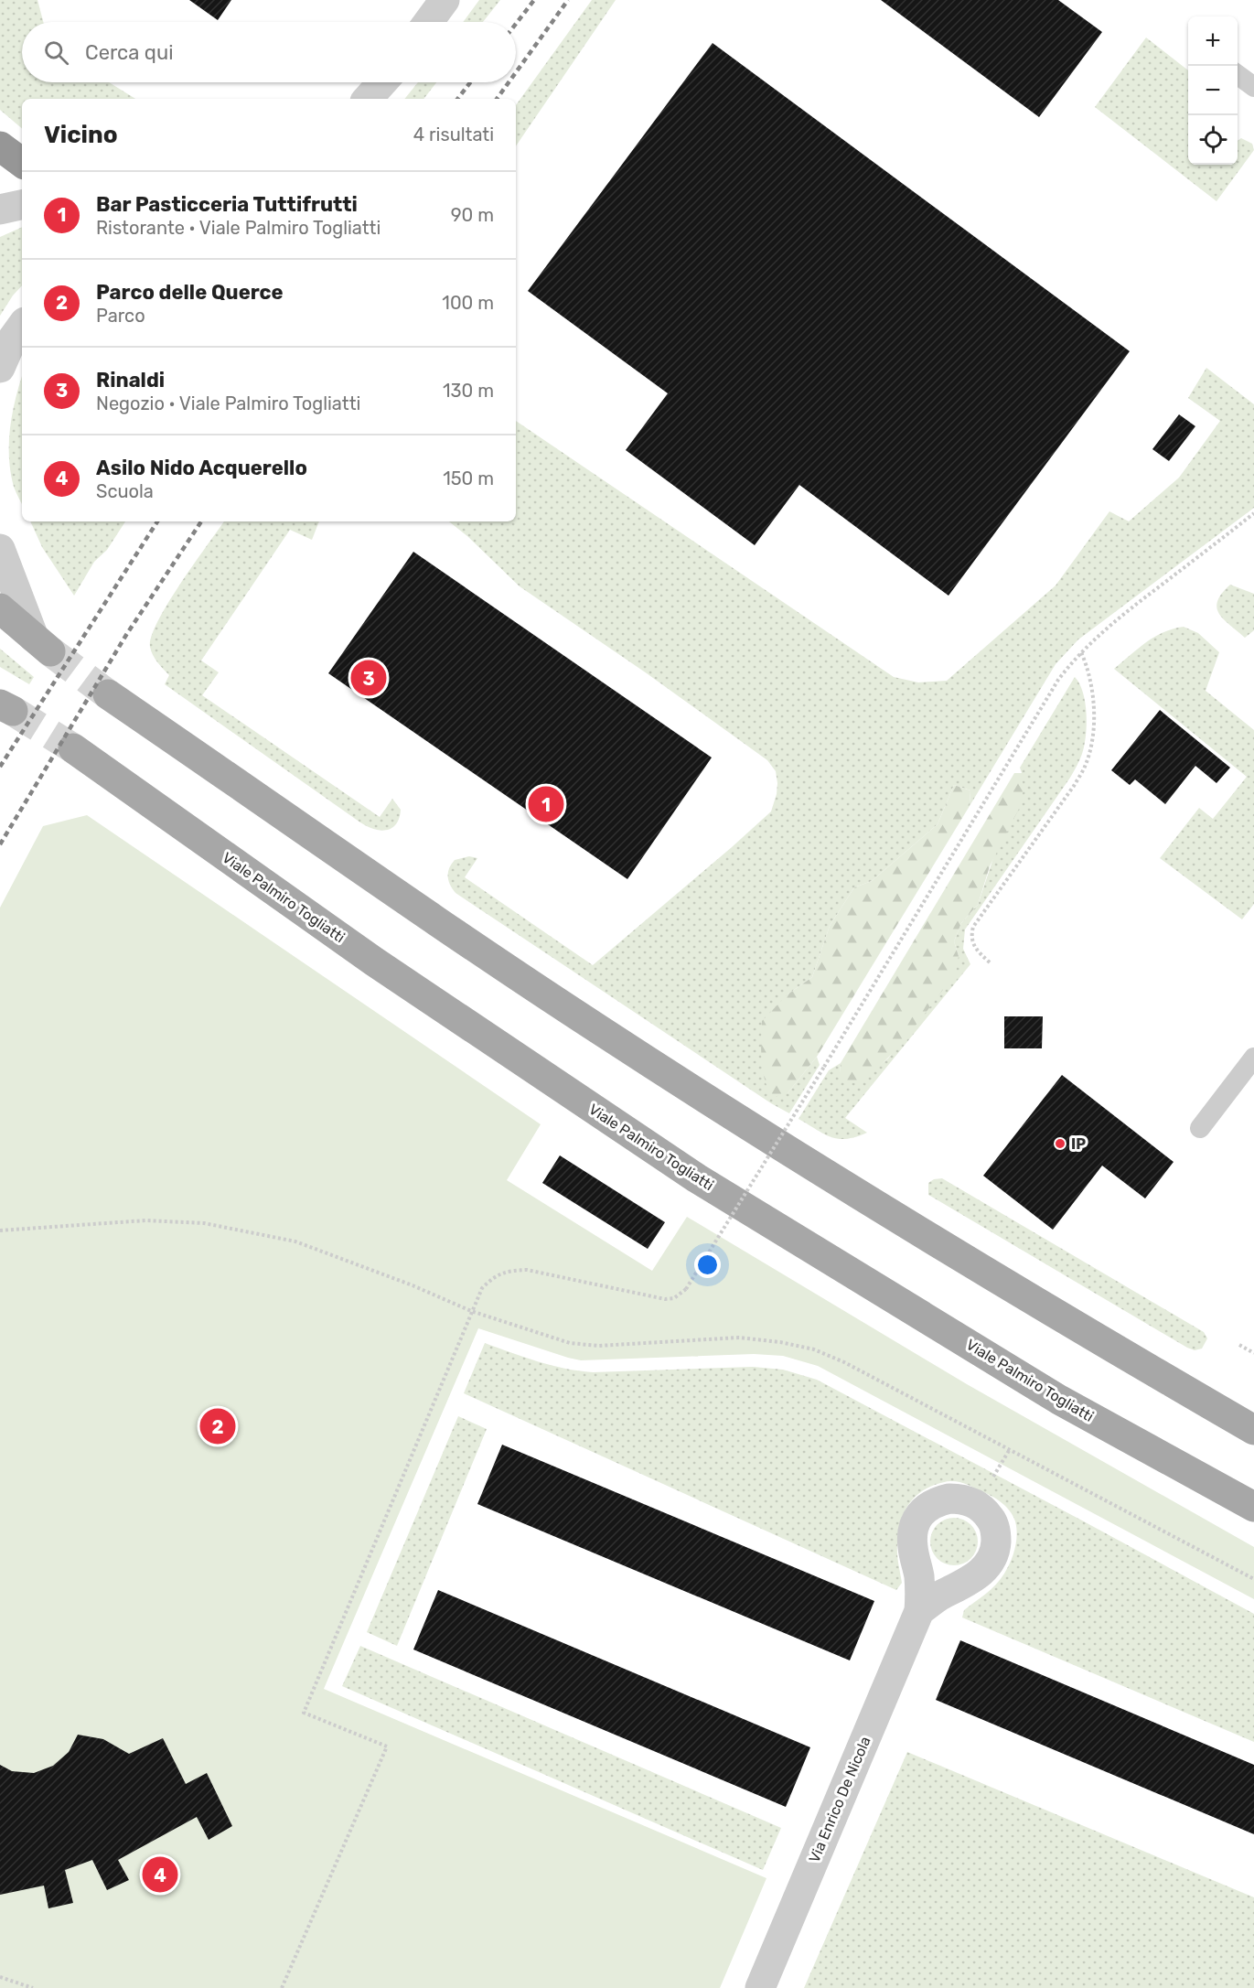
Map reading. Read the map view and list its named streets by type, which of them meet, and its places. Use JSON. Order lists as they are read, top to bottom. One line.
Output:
{"streets":{"main road":["Viale Palmiro Togliatti"],"street":["Via Enrico De Nicola"]},"places":["IP"],"page":{"map_buttons":["+","−"],"search":"Cerca qui","heading":["Vicino","4 risultati"],"list":[{"mark":"1","name":"Bar Pasticceria Tuttifrutti","note":"Ristorante · Viale Palmiro Togliatti","value":"90 m"},{"mark":"2","name":"Parco delle Querce","note":"Parco","value":"100 m"},{"mark":"3","name":"Rinaldi","note":"Negozio · Viale Palmiro Togliatti","value":"130 m"},{"mark":"4","name":"Asilo Nido Acquerello","note":"Scuola","value":"150 m"}],"pins":["3","1","2","4"]}}
